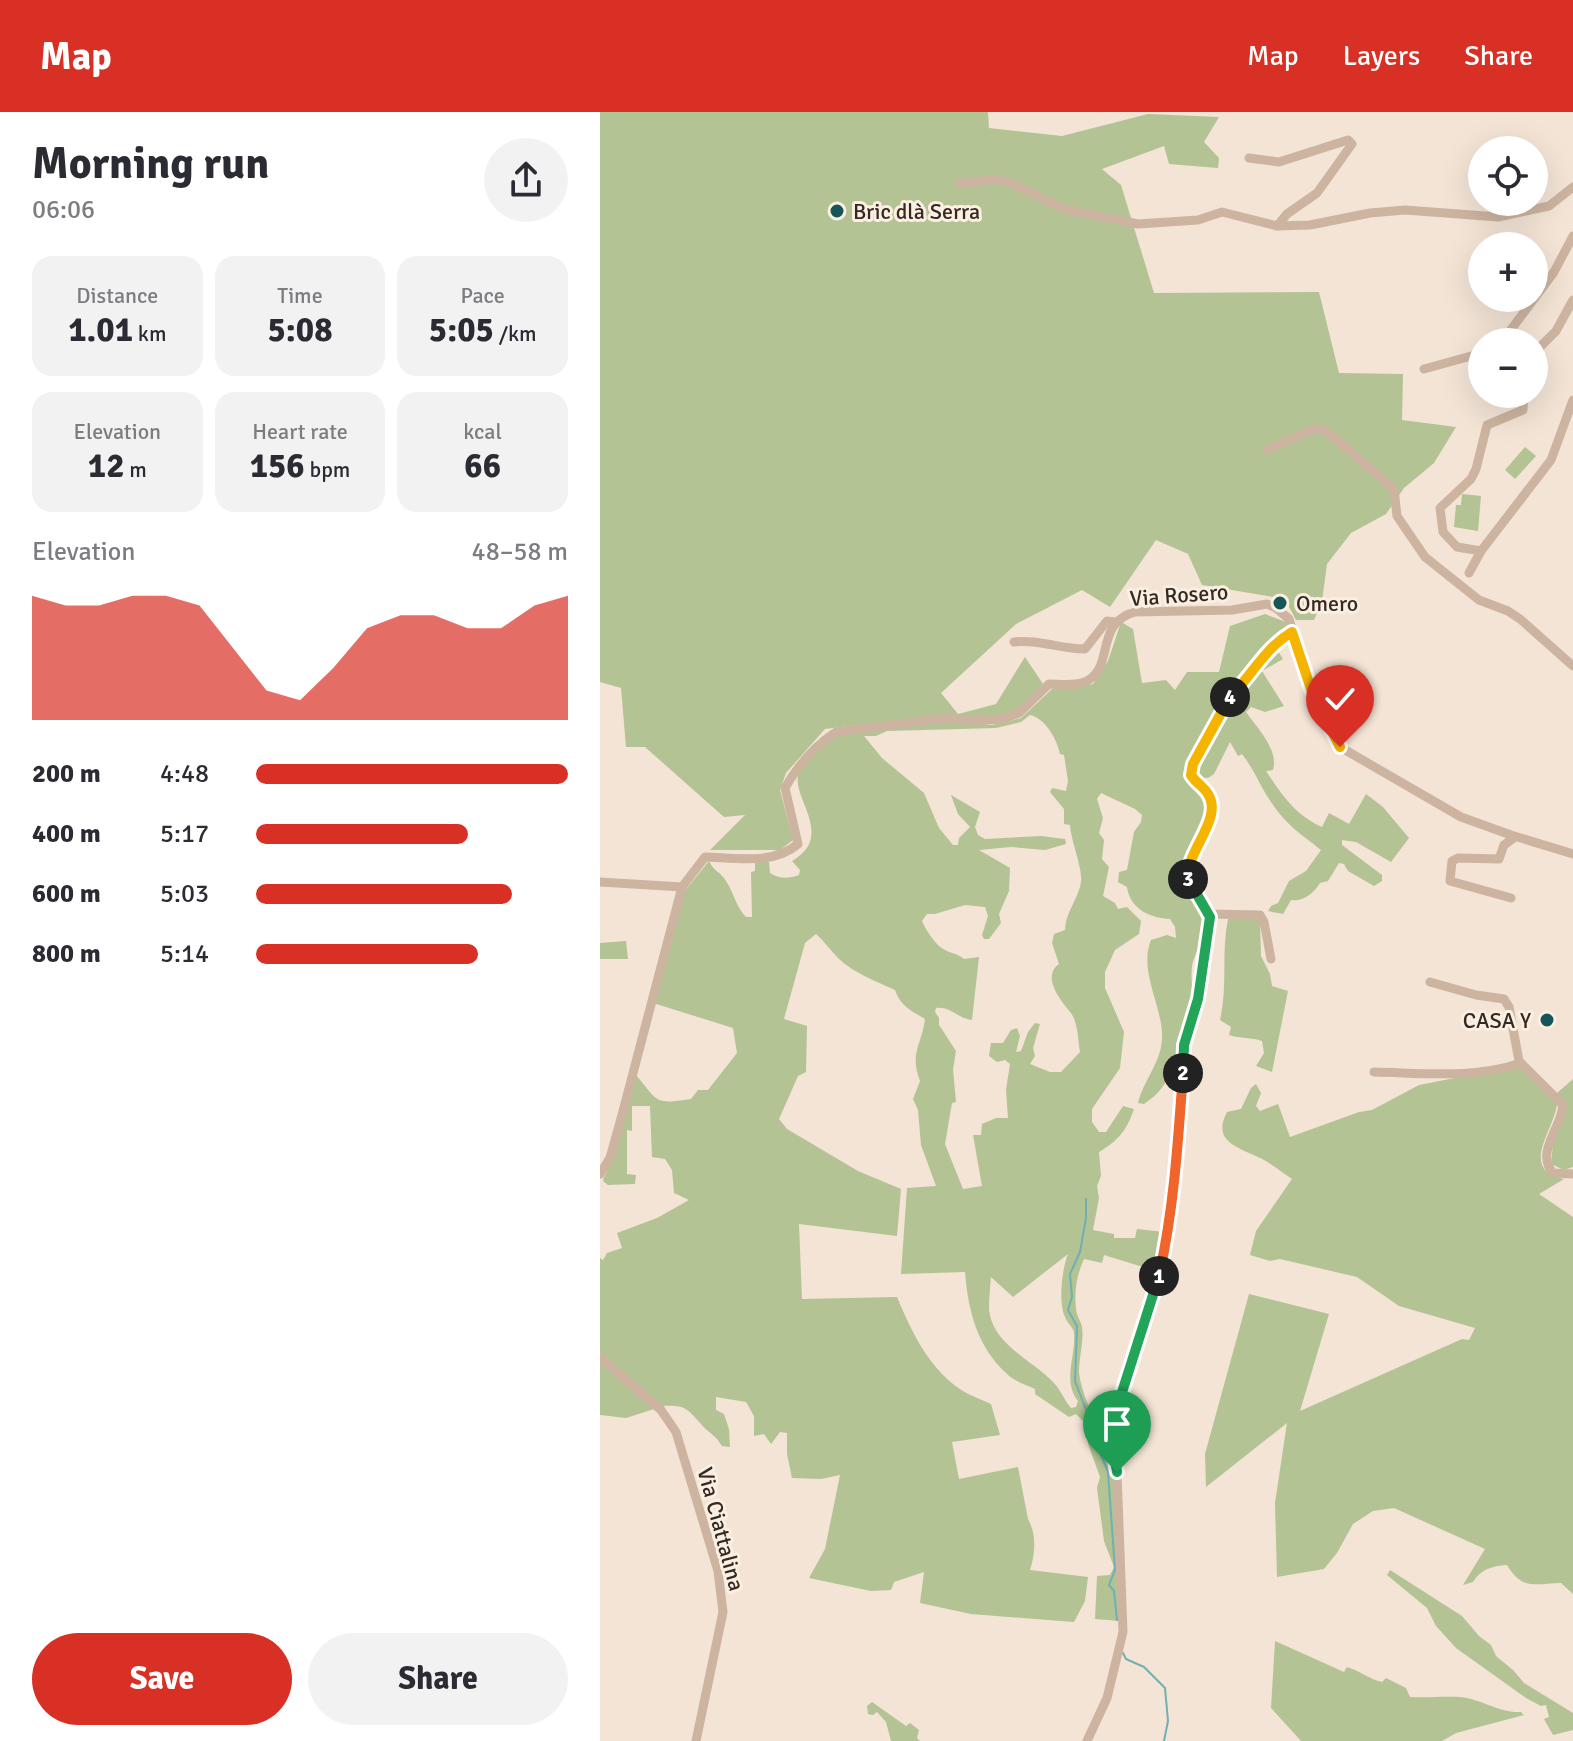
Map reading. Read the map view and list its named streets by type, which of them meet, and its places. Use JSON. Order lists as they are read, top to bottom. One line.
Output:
{"streets":{"street":["Via Rosero","Via Ciattalina"]},"places":["Bric dlà Serra","Omero","CASA Y"],"page":{"header":"Map","nav":["Map","Layers","Share"],"heading":["Morning run","06:06"],"map_buttons":["+","−"],"stats":[["Distance","1.01 km"],["Time","5:08"],["Pace","5:05 /km"],["Elevation","12 m"],["Heart rate","156 bpm"],["kcal","66"]],"chart":["Elevation","48–58 m"],"pins":["4","3","2","1"],"list":[{"name":"200 m","note":"4:48"},{"name":"400 m","note":"5:17"},{"name":"600 m","note":"5:03"},{"name":"800 m","note":"5:14"}],"buttons":["Save","Share"]}}
